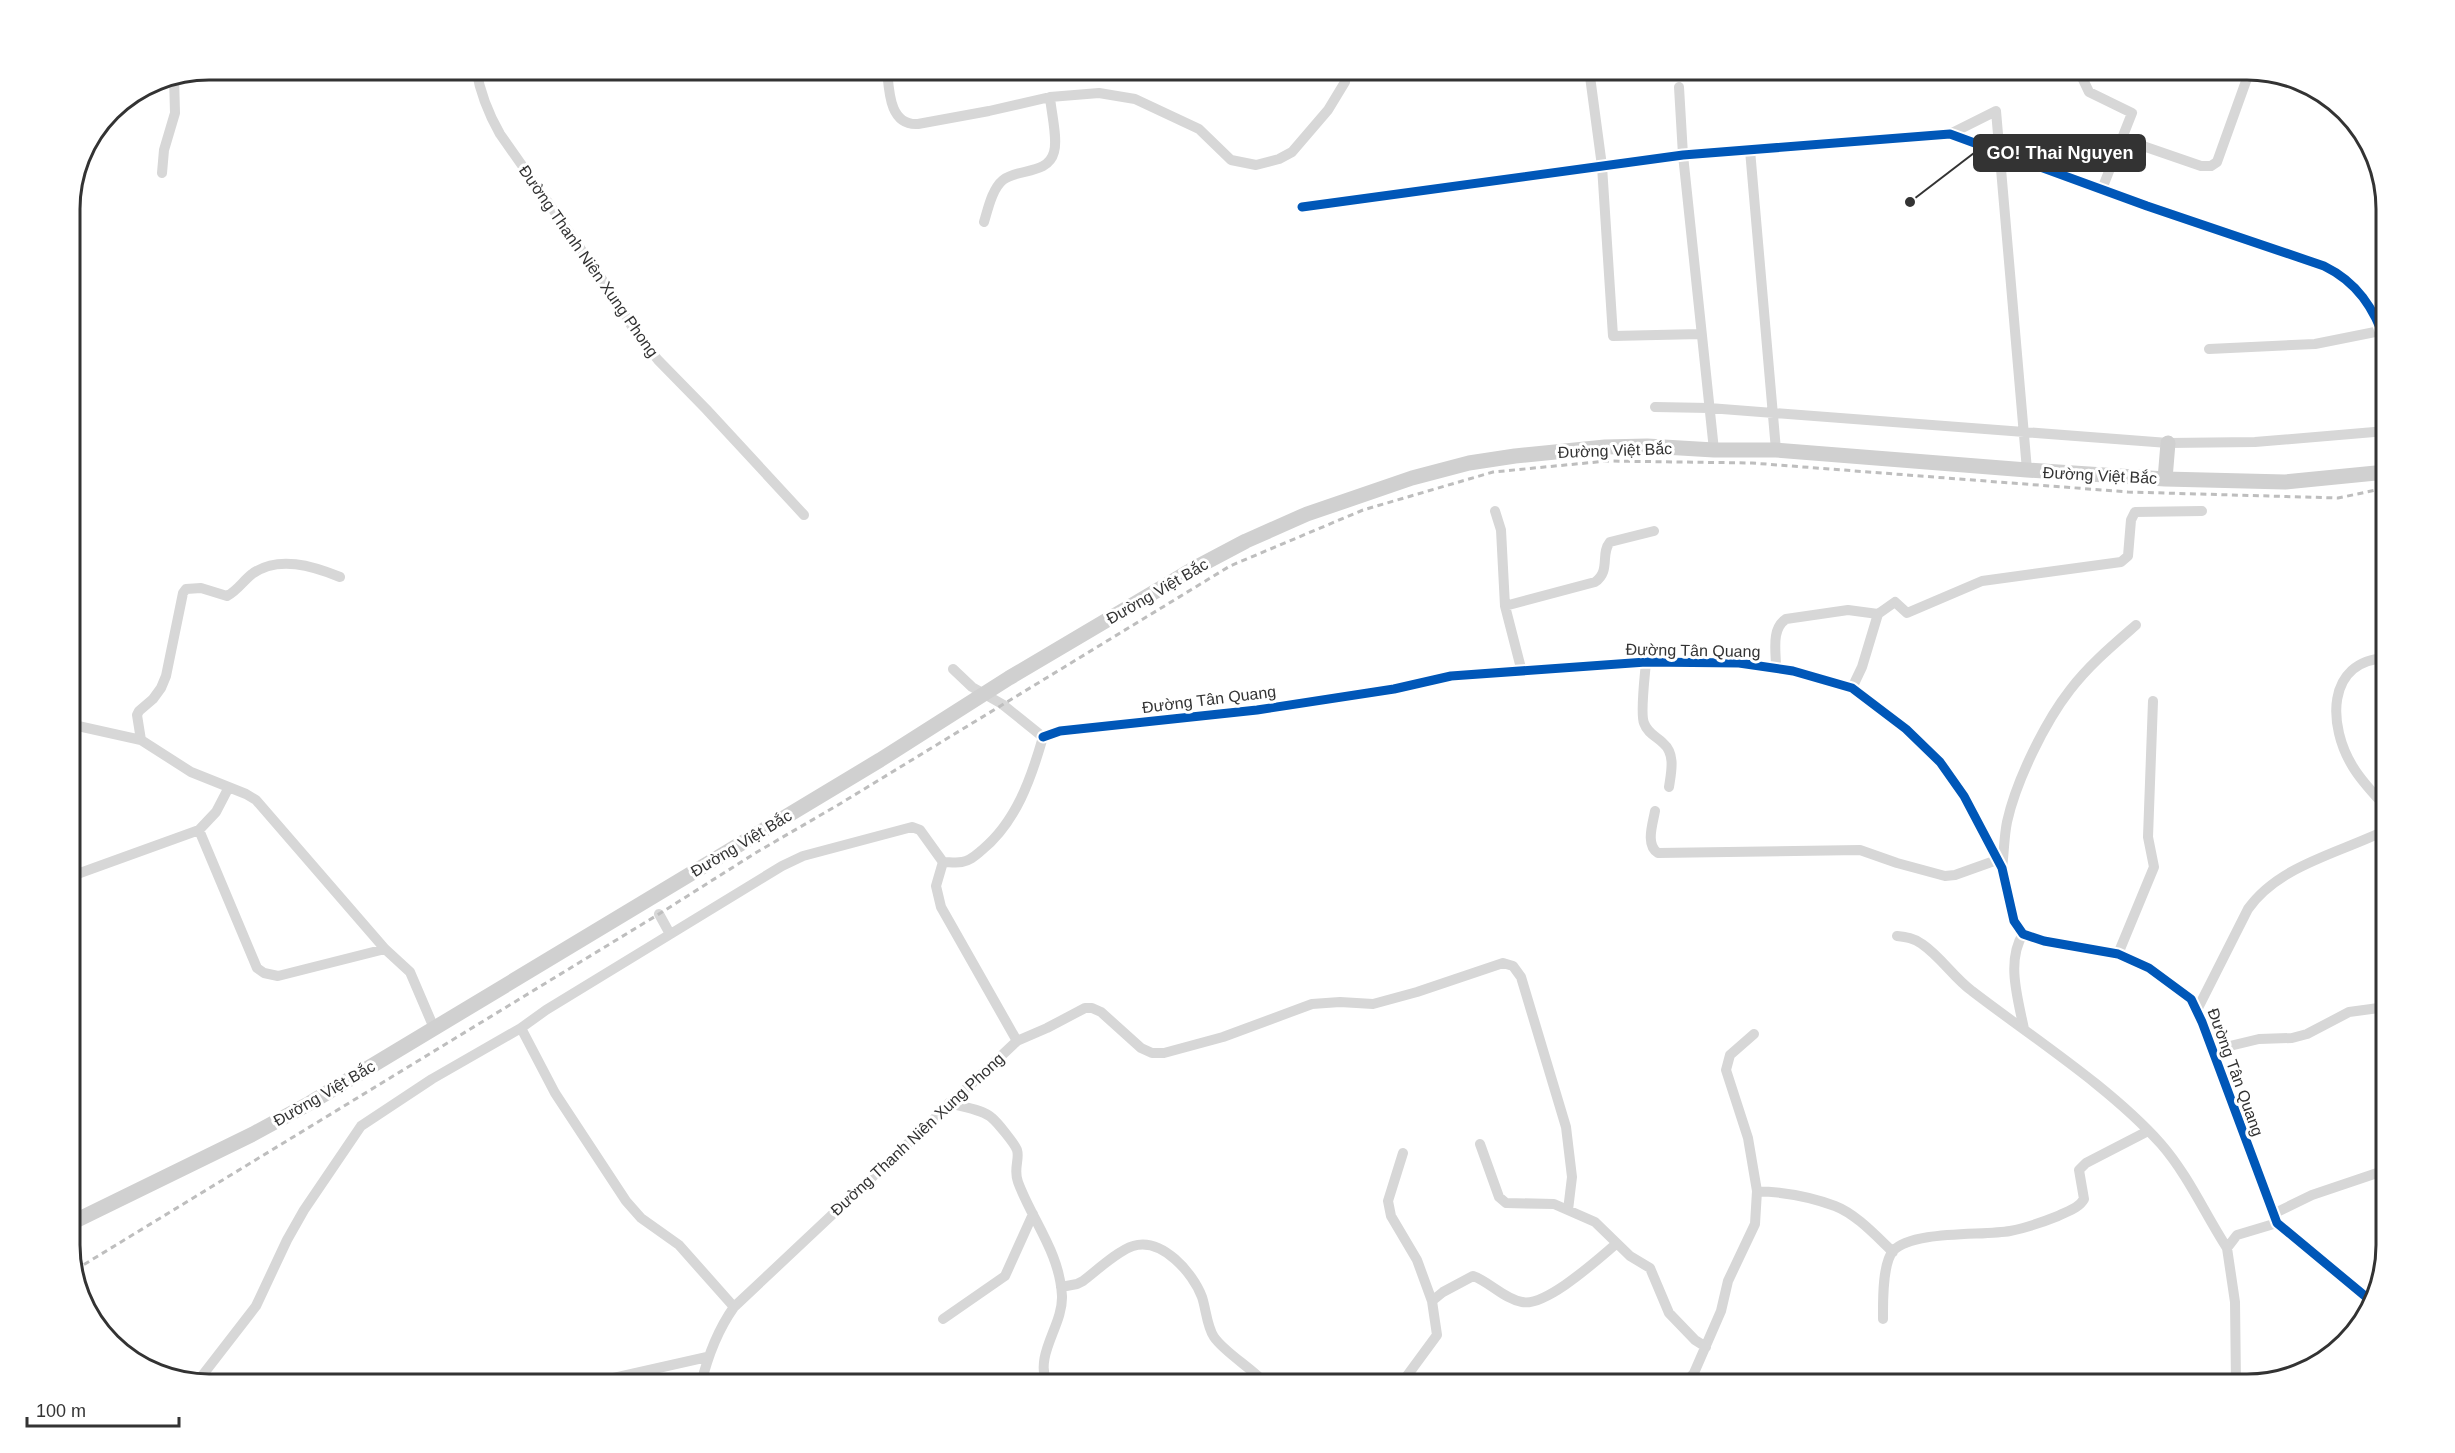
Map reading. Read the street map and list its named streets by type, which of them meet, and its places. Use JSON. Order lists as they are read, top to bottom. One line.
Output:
{"streets":{"main road":["Đường Việt Bắc"],"street":["Đường Thanh Niên Xung Phong","Đường Tân Quang"]},"places":["GO! Thai Nguyen"],"scale_bar":"100 m"}
